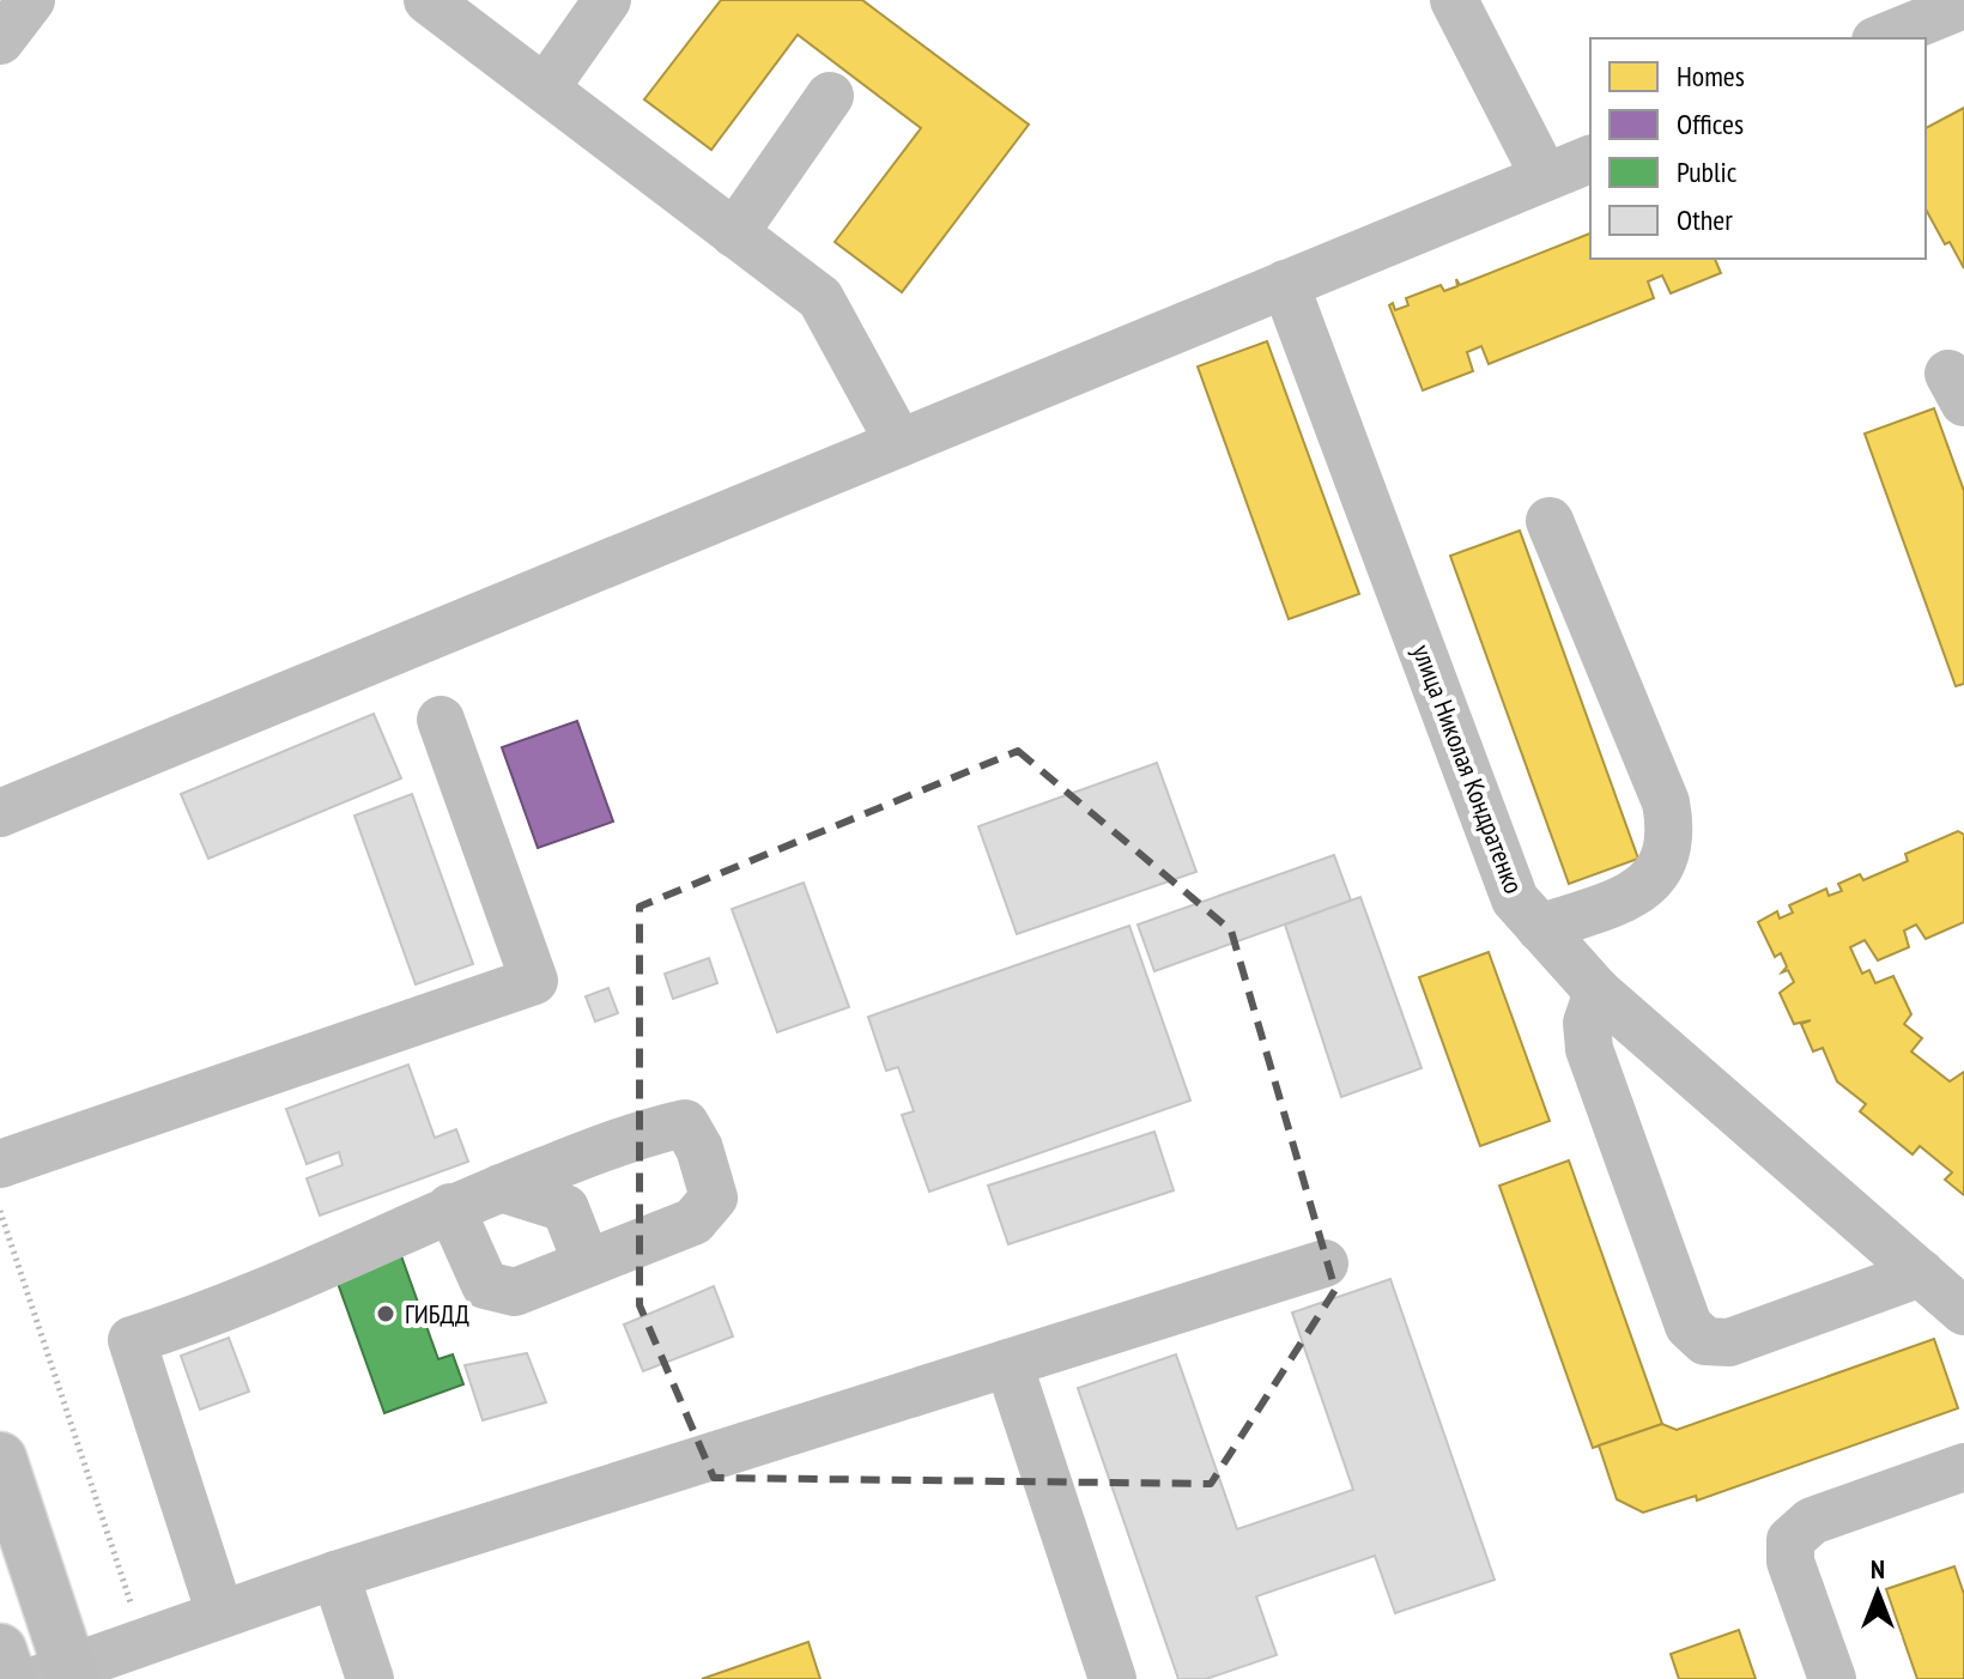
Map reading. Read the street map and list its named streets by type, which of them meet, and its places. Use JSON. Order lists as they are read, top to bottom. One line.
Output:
{"streets":{"street":["улица Николая Кондратенко"]},"places":["ГИБДД"],"legend":["Homes","Offices","Public","Other"],"north":"top"}
